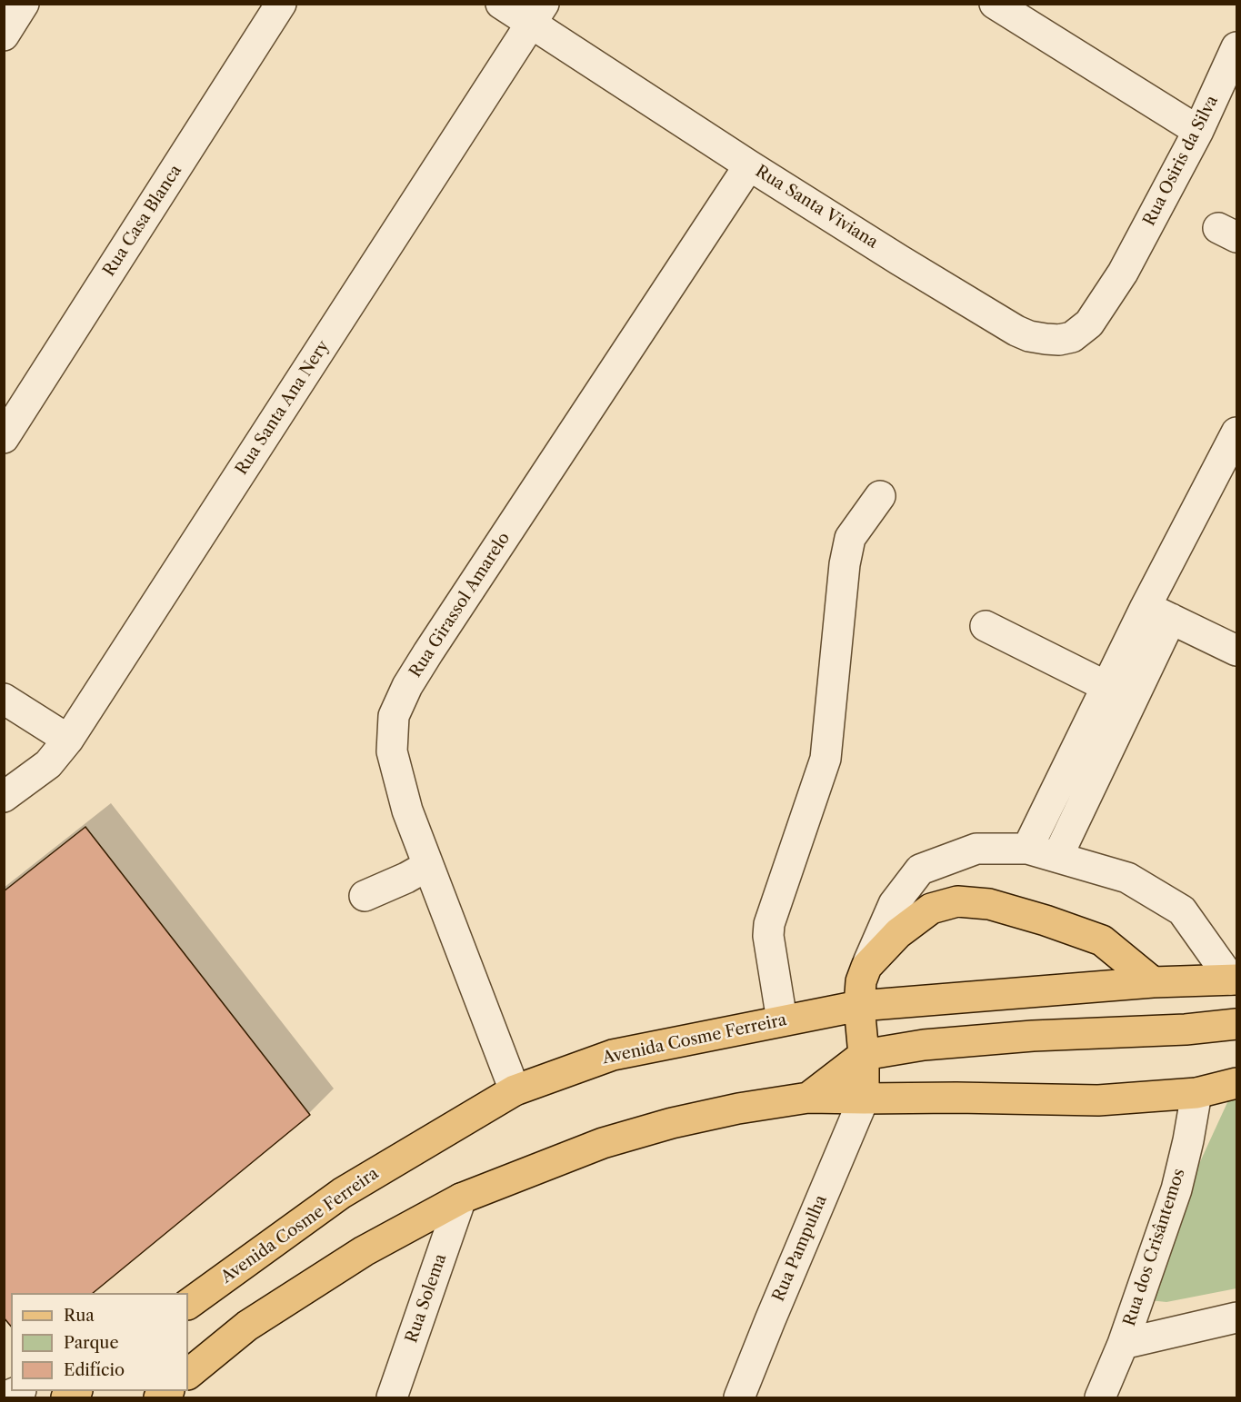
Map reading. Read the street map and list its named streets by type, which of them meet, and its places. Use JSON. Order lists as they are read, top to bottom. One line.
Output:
{"streets":{"main road":["Avenida Cosme Ferreira"],"street":["Rua Osiris da Silva","Rua Santa Viviana","Rua Casa Blanca","Rua Santa Ana Nery","Rua Girassol Amarelo","Rua dos Crisântemos","Rua Pampulha","Rua Solema"]},"crossings":[["Rua Osiris da Silva","Rua Santa Viviana"],["Rua Santa Viviana","Rua Santa Ana Nery"],["Rua Santa Viviana","Rua Girassol Amarelo"],["Rua Girassol Amarelo","Avenida Cosme Ferreira"]],"legend":["Rua","Parque","Edifício"]}
